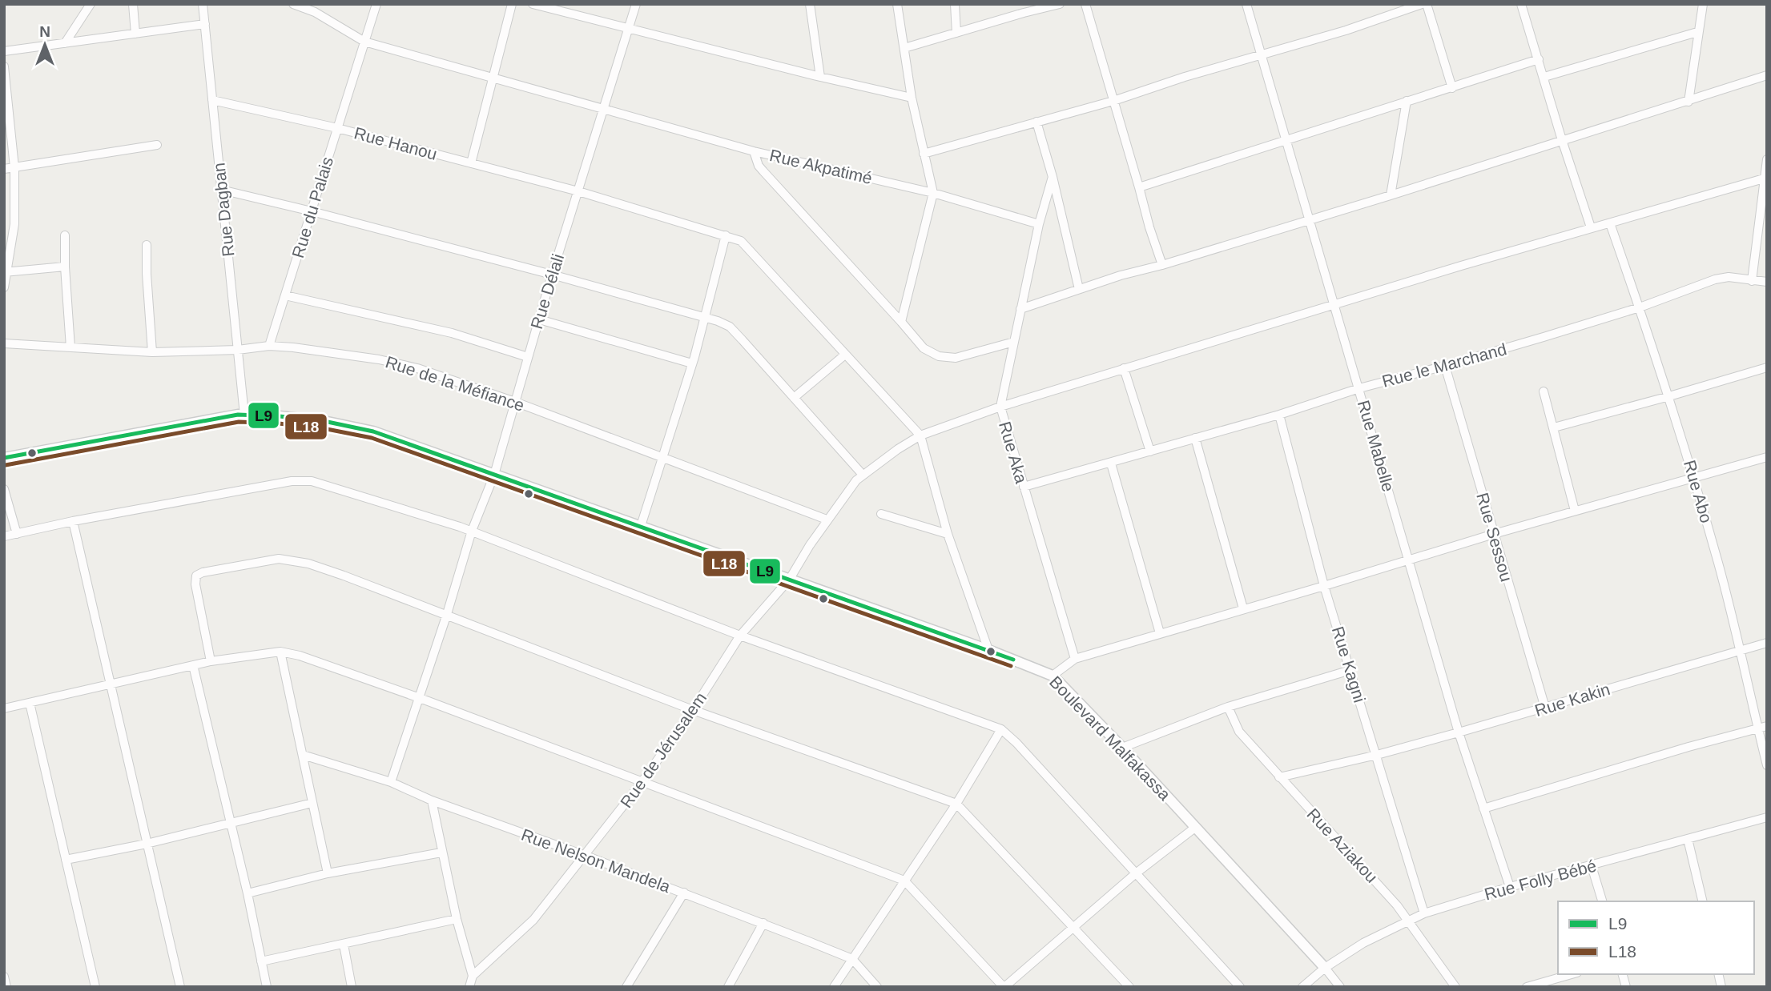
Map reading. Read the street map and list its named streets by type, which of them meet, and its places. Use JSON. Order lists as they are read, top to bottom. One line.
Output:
{"streets":{"street":["Rue Hanou","Rue Akpatimé","Rue du Palais","Rue Dagban","Rue Délali","Rue le Marchand","Rue de la Méfiance","Rue Mabelle","Rue Aka","Rue Abo","Rue Sessou","Rue Kagni","Rue Kakin","Boulevard Malfakassa","Rue de Jérusalem","Rue Aziakou","Rue Nelson Mandela","Rue Folly Bébé"]},"crossings":[["Rue Hanou","Rue du Palais"],["Rue Hanou","Rue Dagban"],["Rue Hanou","Rue Délali"],["Rue Akpatimé","Rue du Palais"],["Rue Akpatimé","Rue Délali"],["Rue Akpatimé","Rue Aka"],["Rue du Palais","Rue de la Méfiance"],["Rue Dagban","Rue de la Méfiance"],["Rue Dagban","Boulevard Malfakassa"],["Rue Délali","Rue de la Méfiance"],["Rue Délali","Boulevard Malfakassa"],["Rue Délali","Rue Nelson Mandela"],["Rue le Marchand","Rue Mabelle"],["Rue le Marchand","Rue Aka"],["Rue le Marchand","Rue Abo"],["Rue le Marchand","Rue Sessou"],["Rue le Marchand","Rue Kagni"],["Rue de la Méfiance","Rue de Jérusalem"],["Rue Mabelle","Rue Kakin"],["Rue Mabelle","Rue de Jérusalem"],["Rue Mabelle","Rue Folly Bébé"],["Rue Aka","Rue de Jérusalem"],["Rue Abo","Rue Kakin"],["Rue Abo","Rue de Jérusalem"],["Rue Sessou","Rue Kakin"],["Rue Kagni","Rue Kakin"],["Rue Kagni","Rue Folly Bébé"],["Rue Kakin","Rue Aziakou"],["Boulevard Malfakassa","Rue de Jérusalem"],["Boulevard Malfakassa","Rue Folly Bébé"],["Rue de Jérusalem","Rue Nelson Mandela"],["Rue Aziakou","Rue Folly Bébé"]],"lines":["transit line L9","transit line L18"],"legend":["L9","L18"],"north":"top"}
